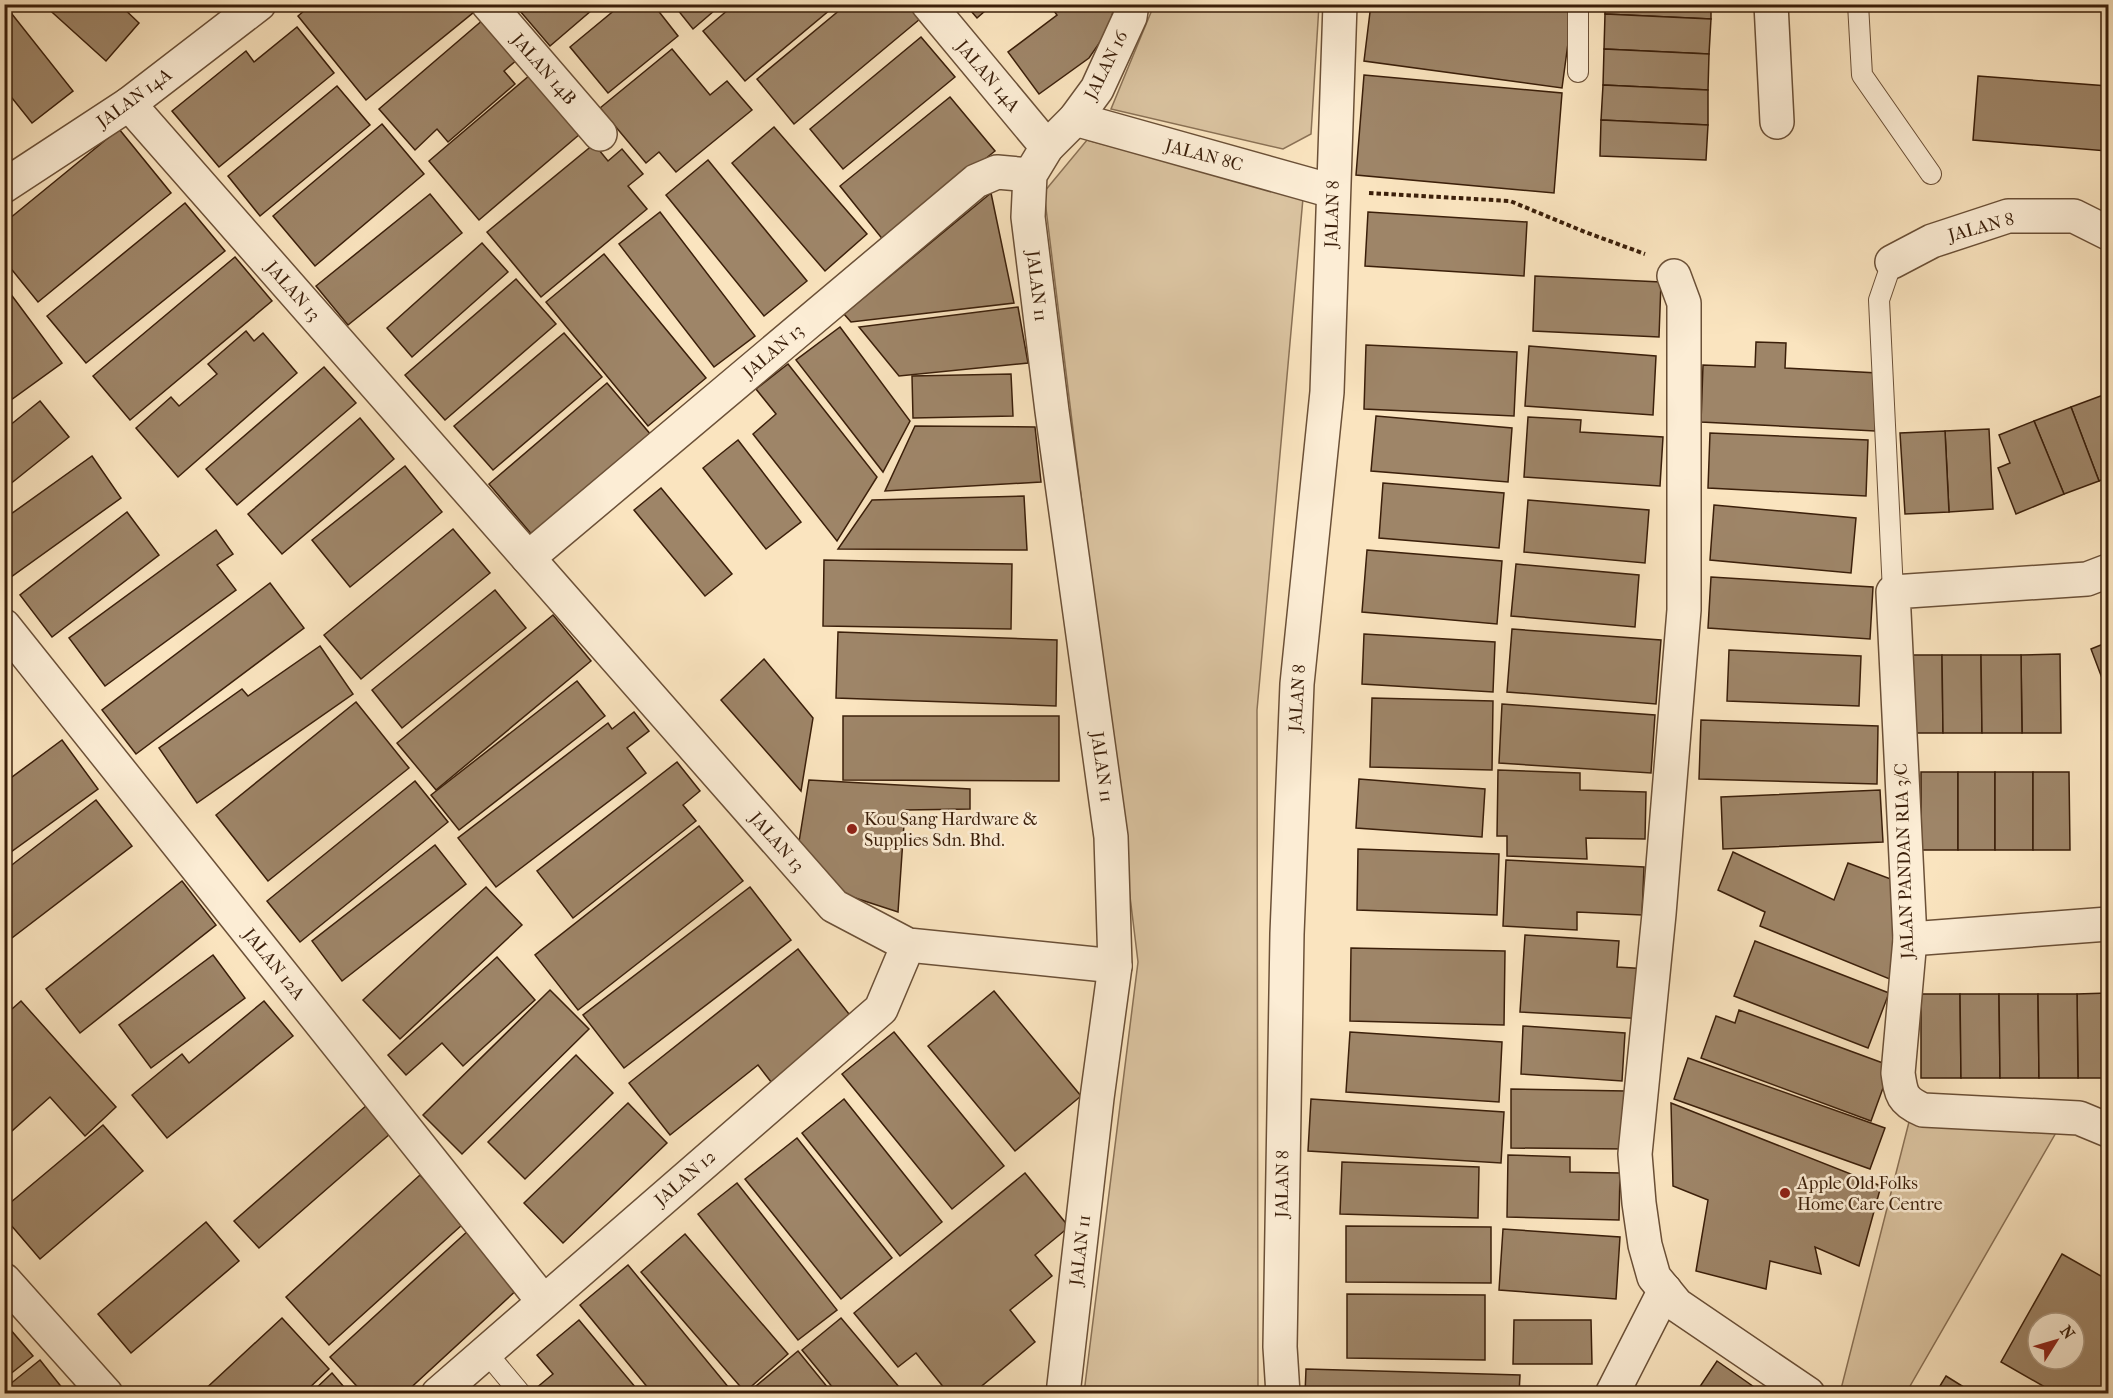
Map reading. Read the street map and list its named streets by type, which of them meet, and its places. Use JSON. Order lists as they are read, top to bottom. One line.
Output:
{"streets":{"street":["JALAN 16","JALAN 14B","JALAN 14A","JALAN 8C","JALAN 8","JALAN 11","JALAN 13","JALAN PANDAN RIA 3/C","JALAN 12A","JALAN 12"]},"crossings":[["JALAN 16","JALAN 14A"],["JALAN 16","JALAN 8C"],["JALAN 16","JALAN 11"],["JALAN 14A","JALAN 11"],["JALAN 14A","JALAN 13"],["JALAN 8C","JALAN 8"],["JALAN 11","JALAN 13"],["JALAN 13","JALAN 12"],["JALAN 12A","JALAN 12"]],"places":["Kou Sang Hardware & Supplies Sdn. Bhd.","Apple Old Folks Home Care Centre"],"north":"top right"}
